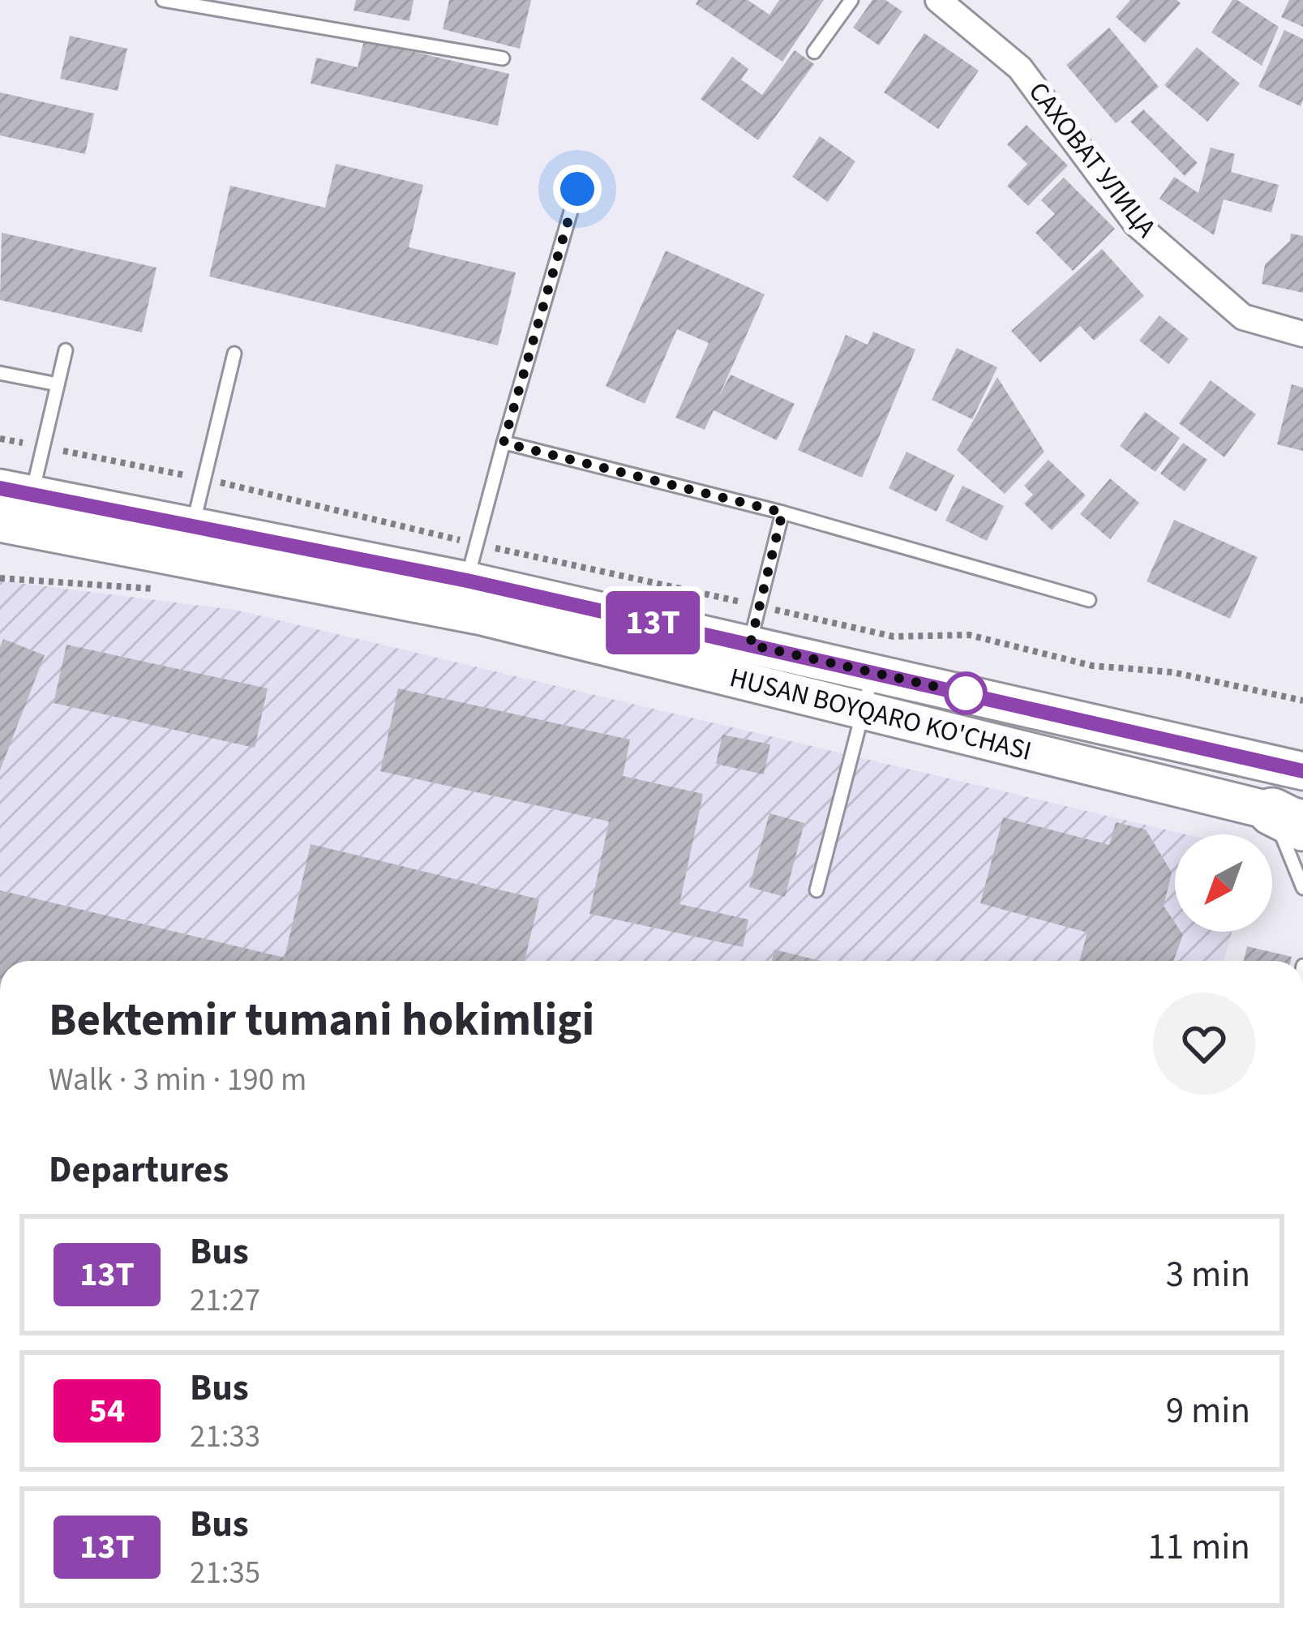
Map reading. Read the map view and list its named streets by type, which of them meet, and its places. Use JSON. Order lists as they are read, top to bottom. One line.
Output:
{"streets":{"main road":["HUSAN BOYQARO KO'CHASI"],"street":["САХОВАТ УЛИЦА"]},"lines":["bus line 13Т"],"north":"bottom left","page":{"on_map":"13Т","heading":[["Bektemir tumani hokimligi","Walk · 3 min · 190 m"],"Departures"],"list":[{"mark":"13Т","name":"Bus","note":"21:27","value":"3 min"},{"mark":"54","name":"Bus","note":"21:33","value":"9 min"},{"mark":"13Т","name":"Bus","note":"21:35","value":"11 min"}]}}
